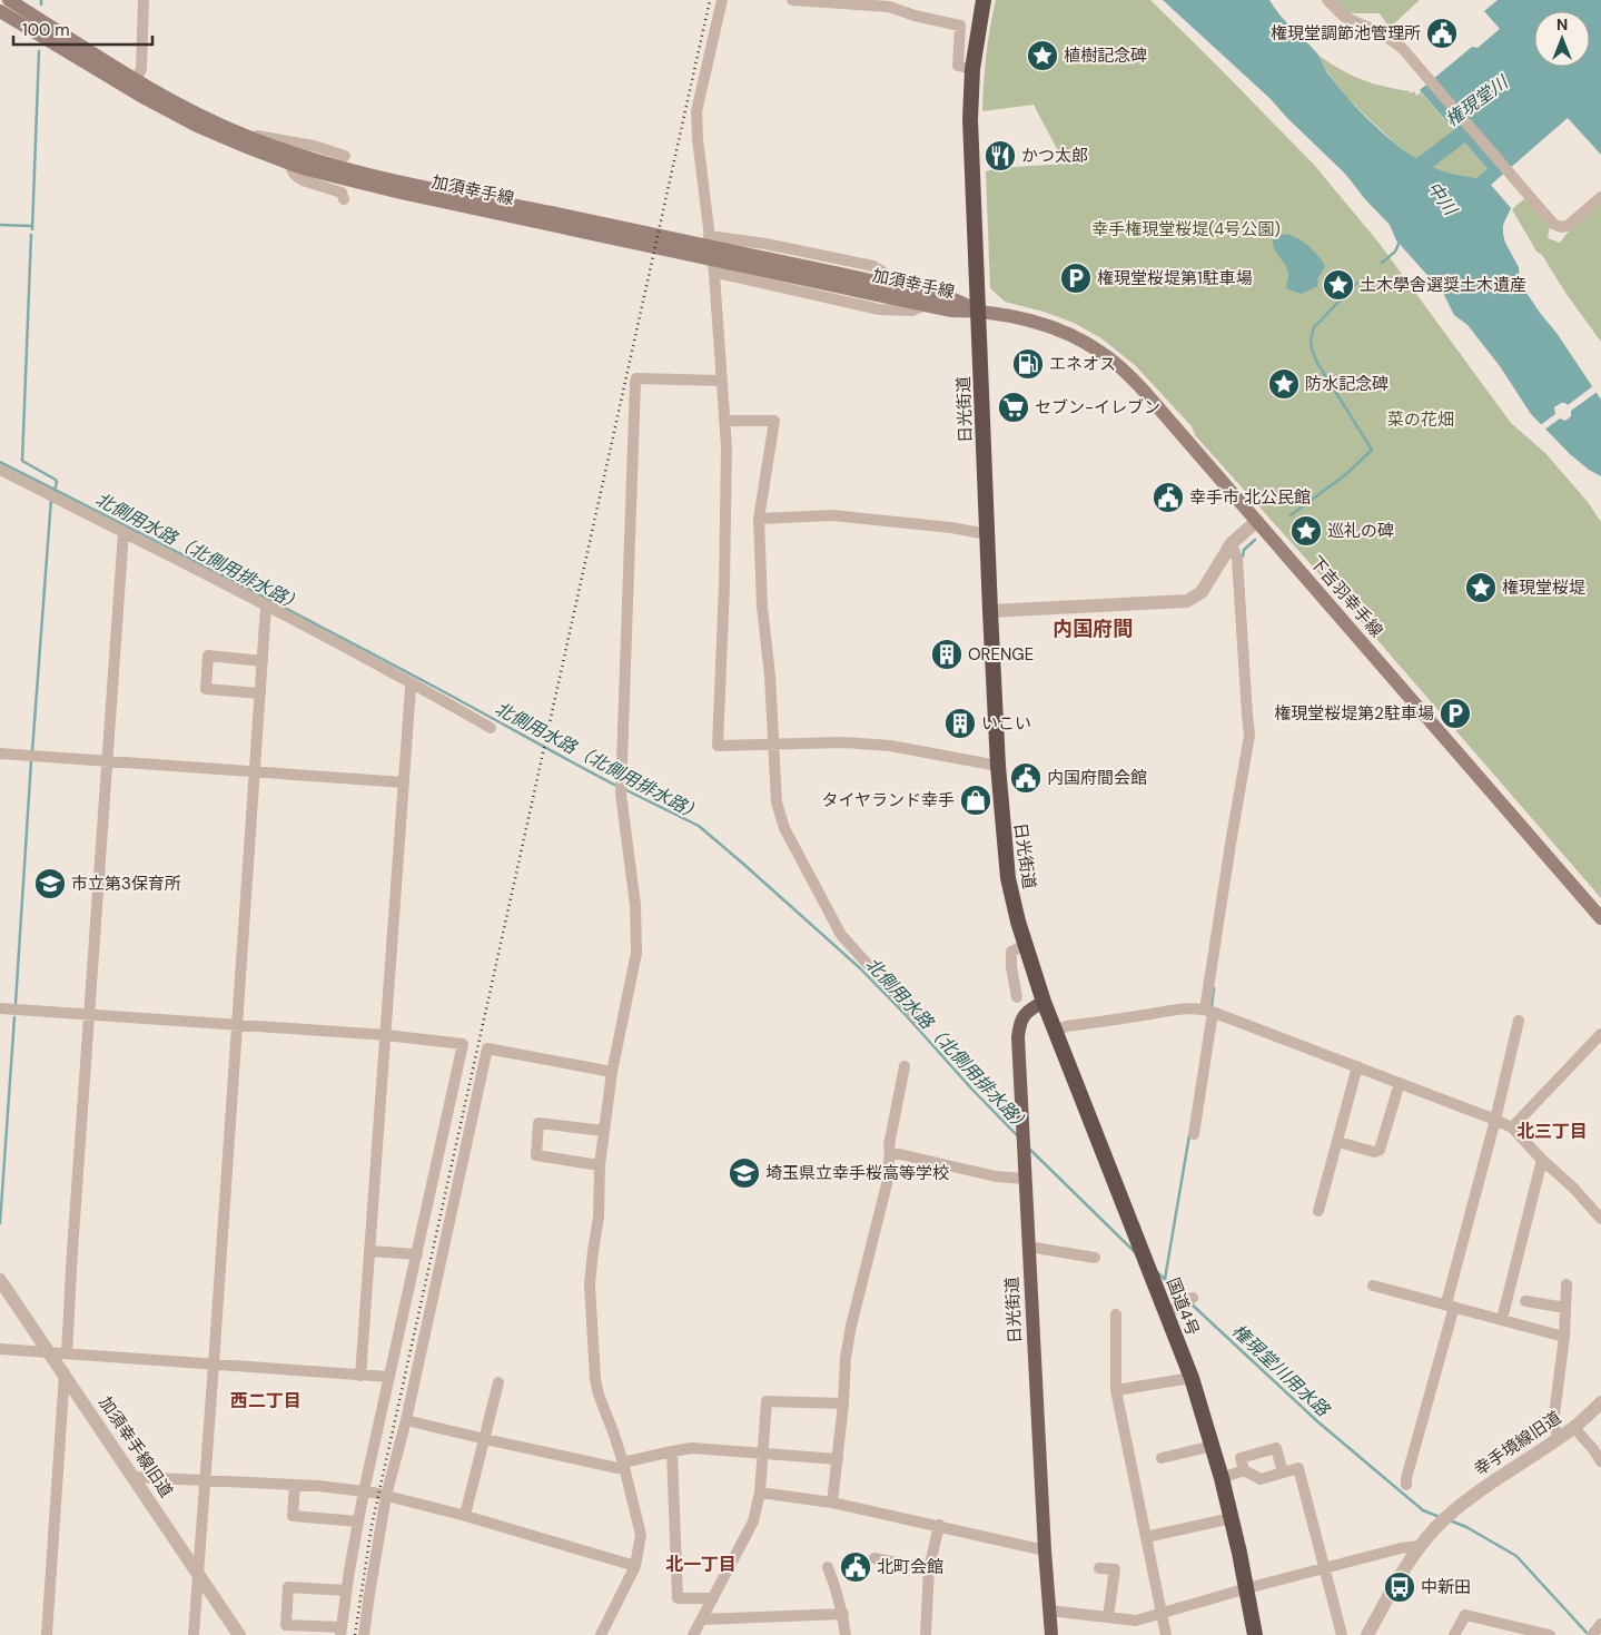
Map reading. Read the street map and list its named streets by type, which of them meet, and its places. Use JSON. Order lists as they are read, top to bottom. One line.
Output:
{"streets":{"highway":["日光街道","国道4号"],"main road":["加須幸手線","下吉羽幸手線"],"street":["幸手境線旧道","加須幸手線旧道"]},"crossings":[["加須幸手線","日光街道"],["加須幸手線","下吉羽幸手線"],["日光街道","下吉羽幸手線"],["日光街道","国道4号"]],"districts":["内国府間","北三丁目","西二丁目","北一丁目"],"water":["権現堂川","中川","北側用水路（北側用排水路）","権現堂川用水路"],"parks":["幸手権現堂桜堤(4号公園)","菜の花畑"],"places":{"public building":["権現堂調節池管理所","幸手市 北公民館","内国府間会館","北町会館"],"place":["植樹記念碑","土木學舎選奨土木遺産","防水記念碑","巡礼の碑","権現堂桜堤"],"restaurant":["かつ太郎"],"parking":["権現堂桜堤第1駐車場","権現堂桜堤第2駐車場"],"fuel station":["エネオス"],"supermarket":["セブン-イレブン"],"building":["ORENGE","いこい"],"shop":["タイヤランド幸手"],"school or university":["市立第3保育所","埼玉県立幸手桜高等学校"],"bus stop":["中新田"]},"scale_bar":"100 m","north":"top"}
